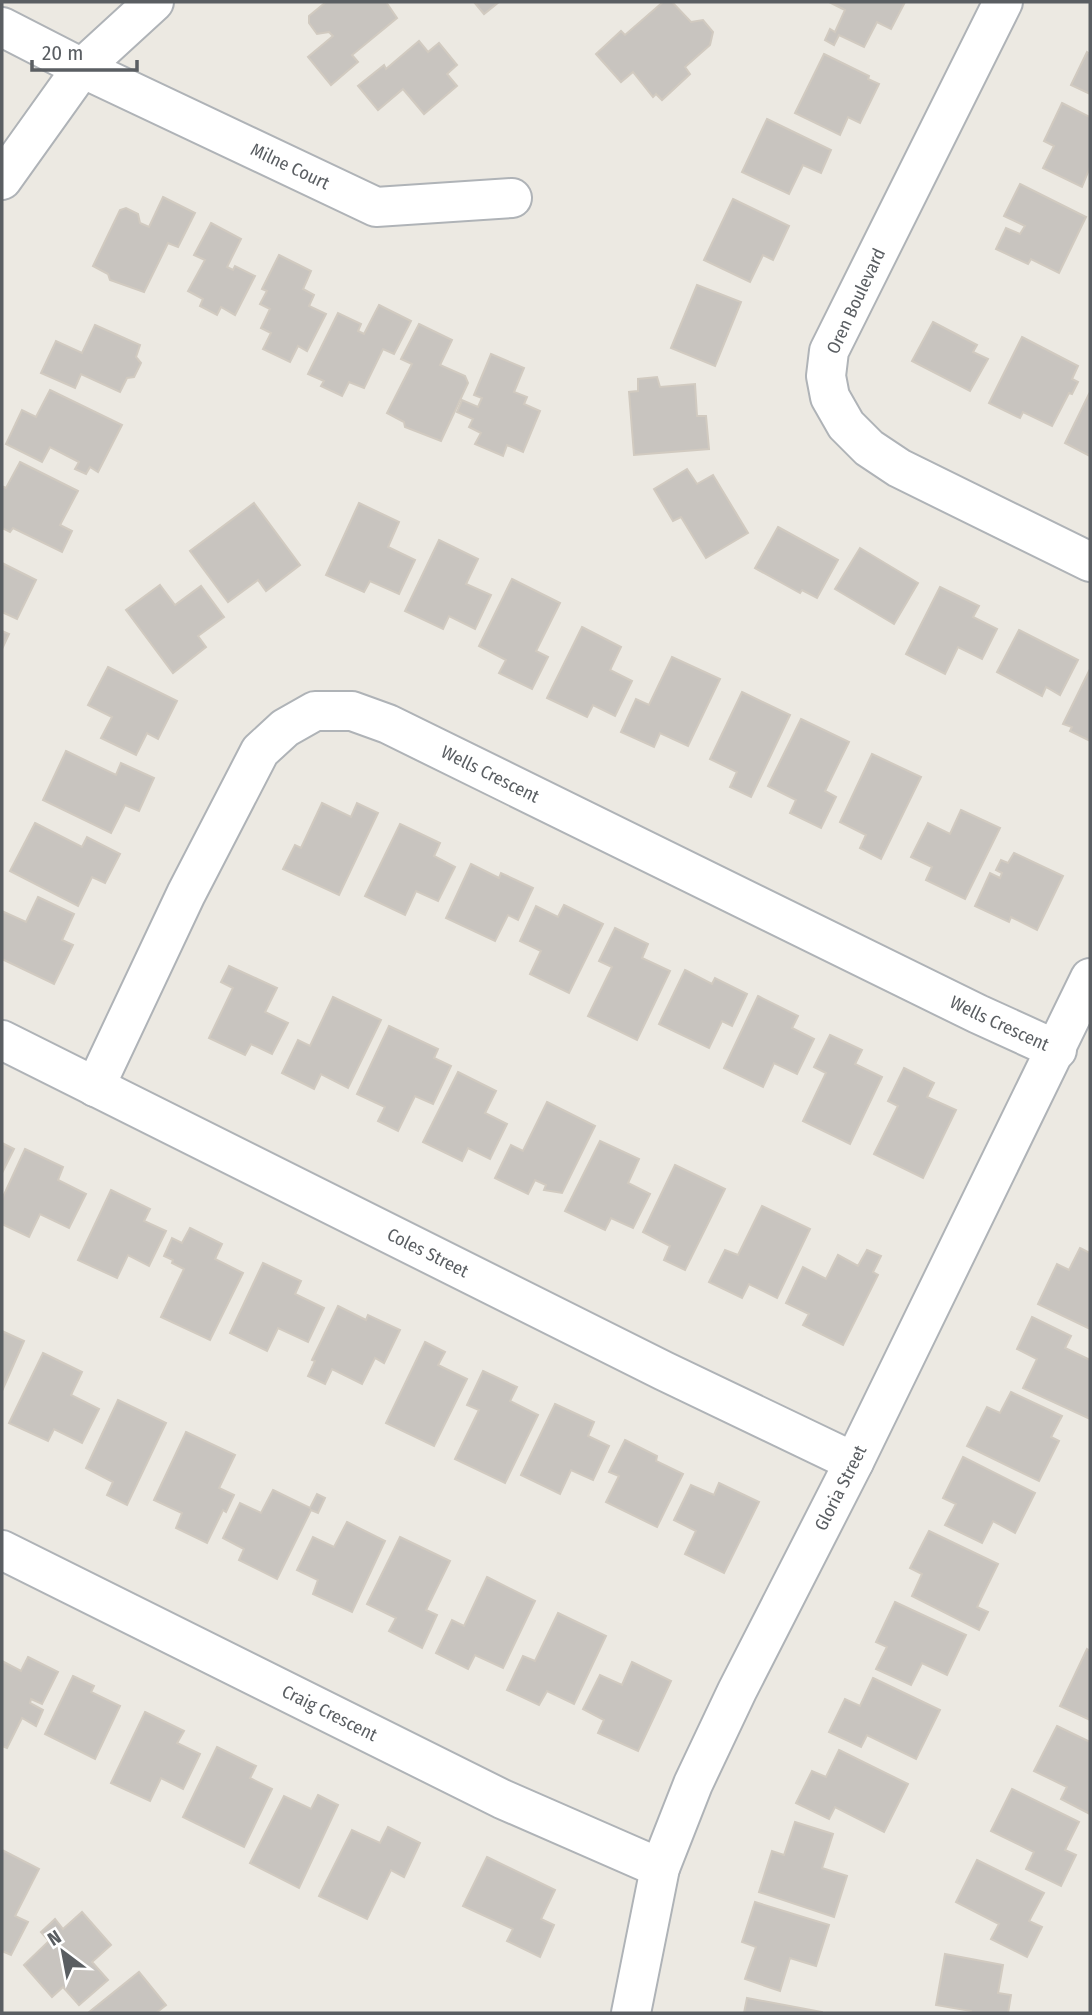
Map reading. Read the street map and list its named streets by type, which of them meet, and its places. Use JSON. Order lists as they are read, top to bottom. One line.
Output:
{"streets":{"street":["Milne Court","Oren Boulevard","Wells Crescent","Coles Street","Gloria Street","Craig Crescent"]},"crossings":[["Wells Crescent","Coles Street"],["Wells Crescent","Gloria Street"],["Coles Street","Gloria Street"],["Gloria Street","Craig Crescent"]],"scale_bar":"20 m","north":"top left"}
